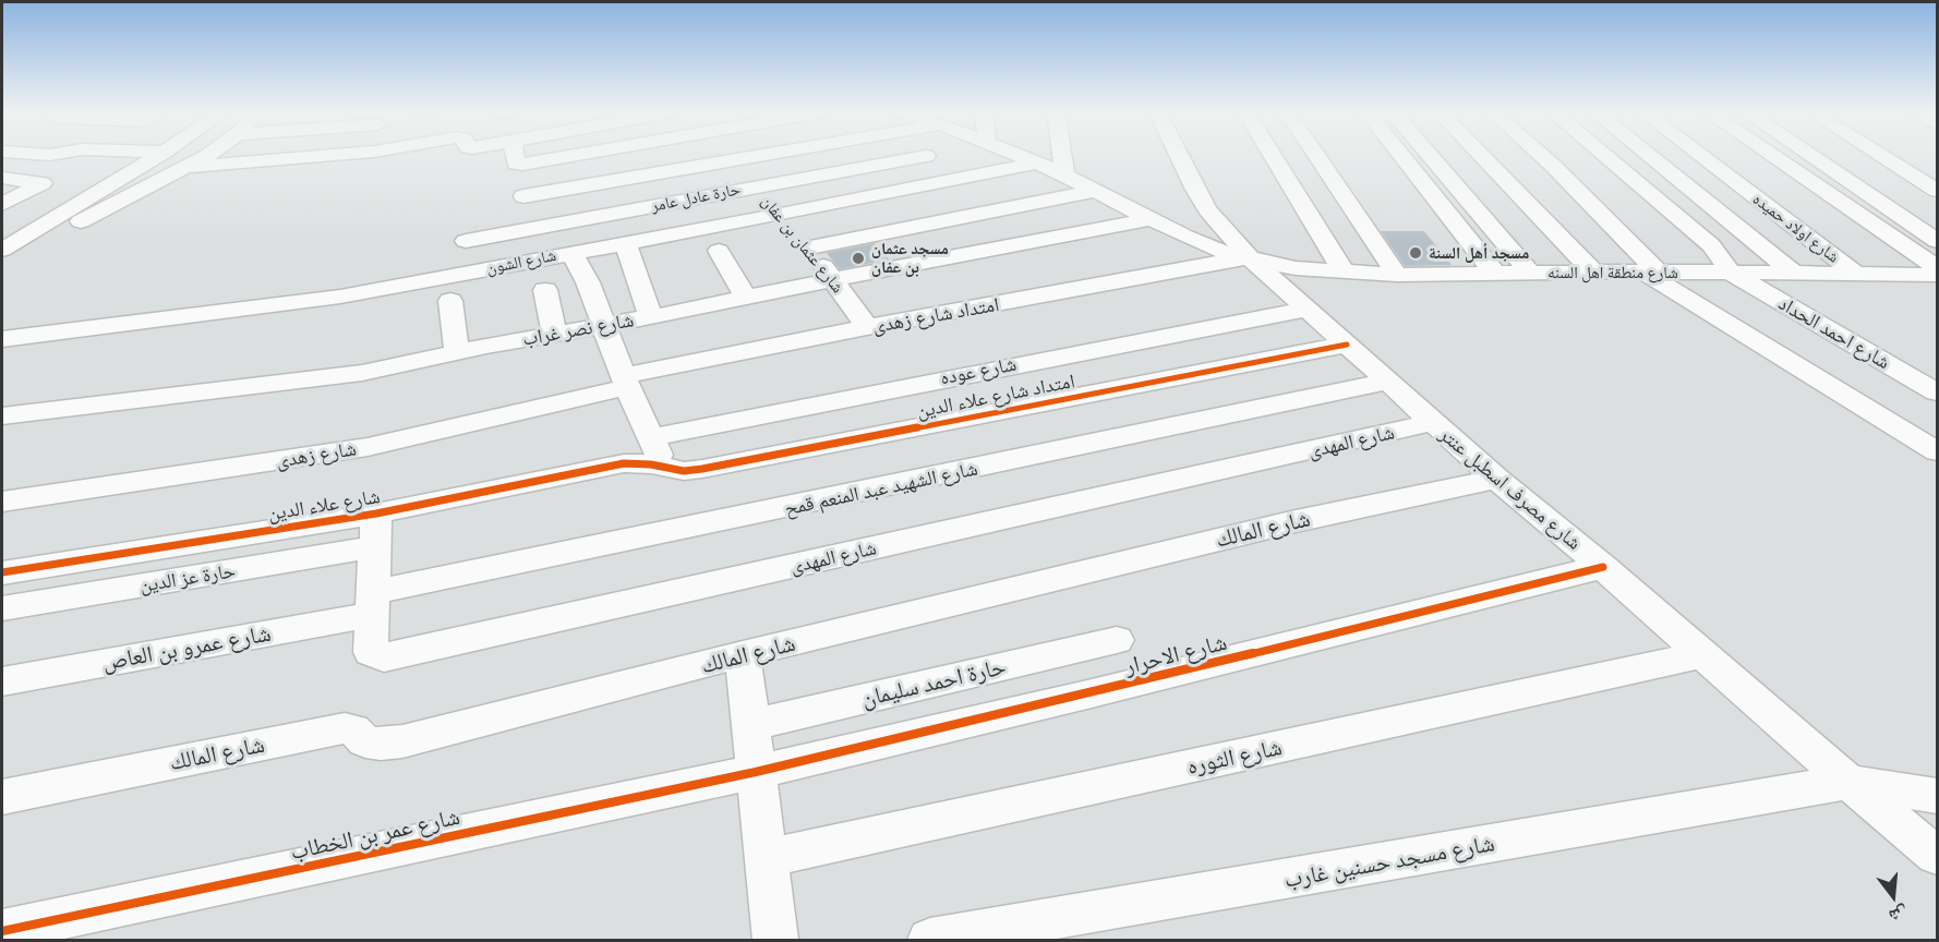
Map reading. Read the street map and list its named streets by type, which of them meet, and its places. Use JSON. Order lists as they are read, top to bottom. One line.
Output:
{"streets":{"street":["حارة عادل عامر","شارع اولاد حميده","شارع عثمان بن عفان","شارع الشون","شارع منطقة اهل السنه","امتداد شارع زهدى","شارع نصر غراب","شارع احمد الحداد","شارع عوده","امتداد شارع علاء الدين","شارع المهدى","شارع زهدى","شارع الشهيد عبد المنعم قمح","شارع مصرف اسطبل عنتر","شارع علاء الدين","شارع المالك","حارة عز الدين","شارع عمرو بن العاص","شارع الاحرار","حارة احمد سليمان","شارع الثوره","شارع عمر بن الخطاب","شارع مسجد حسنين غارب"]},"crossings":[["حارة عادل عامر","شارع عثمان بن عفان"],["شارع اولاد حميده","شارع منطقة اهل السنه"],["شارع عثمان بن عفان","شارع الشون"],["شارع عثمان بن عفان","امتداد شارع زهدى"],["شارع عثمان بن عفان","شارع نصر غراب"],["شارع الشون","شارع منطقة اهل السنه"],["شارع منطقة اهل السنه","امتداد شارع زهدى"],["شارع منطقة اهل السنه","شارع نصر غراب"],["شارع منطقة اهل السنه","شارع احمد الحداد"],["شارع منطقة اهل السنه","شارع مصرف اسطبل عنتر"],["امتداد شارع زهدى","شارع زهدى"],["امتداد شارع زهدى","شارع مصرف اسطبل عنتر"],["شارع عوده","امتداد شارع علاء الدين"],["شارع عوده","شارع مصرف اسطبل عنتر"],["شارع عوده","شارع علاء الدين"],["امتداد شارع علاء الدين","شارع مصرف اسطبل عنتر"],["امتداد شارع علاء الدين","شارع علاء الدين"],["شارع المهدى","شارع الشهيد عبد المنعم قمح"],["شارع المهدى","شارع مصرف اسطبل عنتر"],["شارع المهدى","شارع علاء الدين"],["شارع المهدى","حارة عز الدين"],["شارع المهدى","شارع عمرو بن العاص"],["شارع الشهيد عبد المنعم قمح","شارع مصرف اسطبل عنتر"],["شارع الشهيد عبد المنعم قمح","شارع عمرو بن العاص"],["شارع مصرف اسطبل عنتر","شارع المالك"],["شارع مصرف اسطبل عنتر","شارع الاحرار"],["شارع مصرف اسطبل عنتر","شارع الثوره"],["شارع مصرف اسطبل عنتر","شارع مسجد حسنين غارب"],["شارع الاحرار","شارع عمر بن الخطاب"]],"places":["مسجد أهل السنة","مسجد عثمان بن عفان"],"north":"bottom"}
